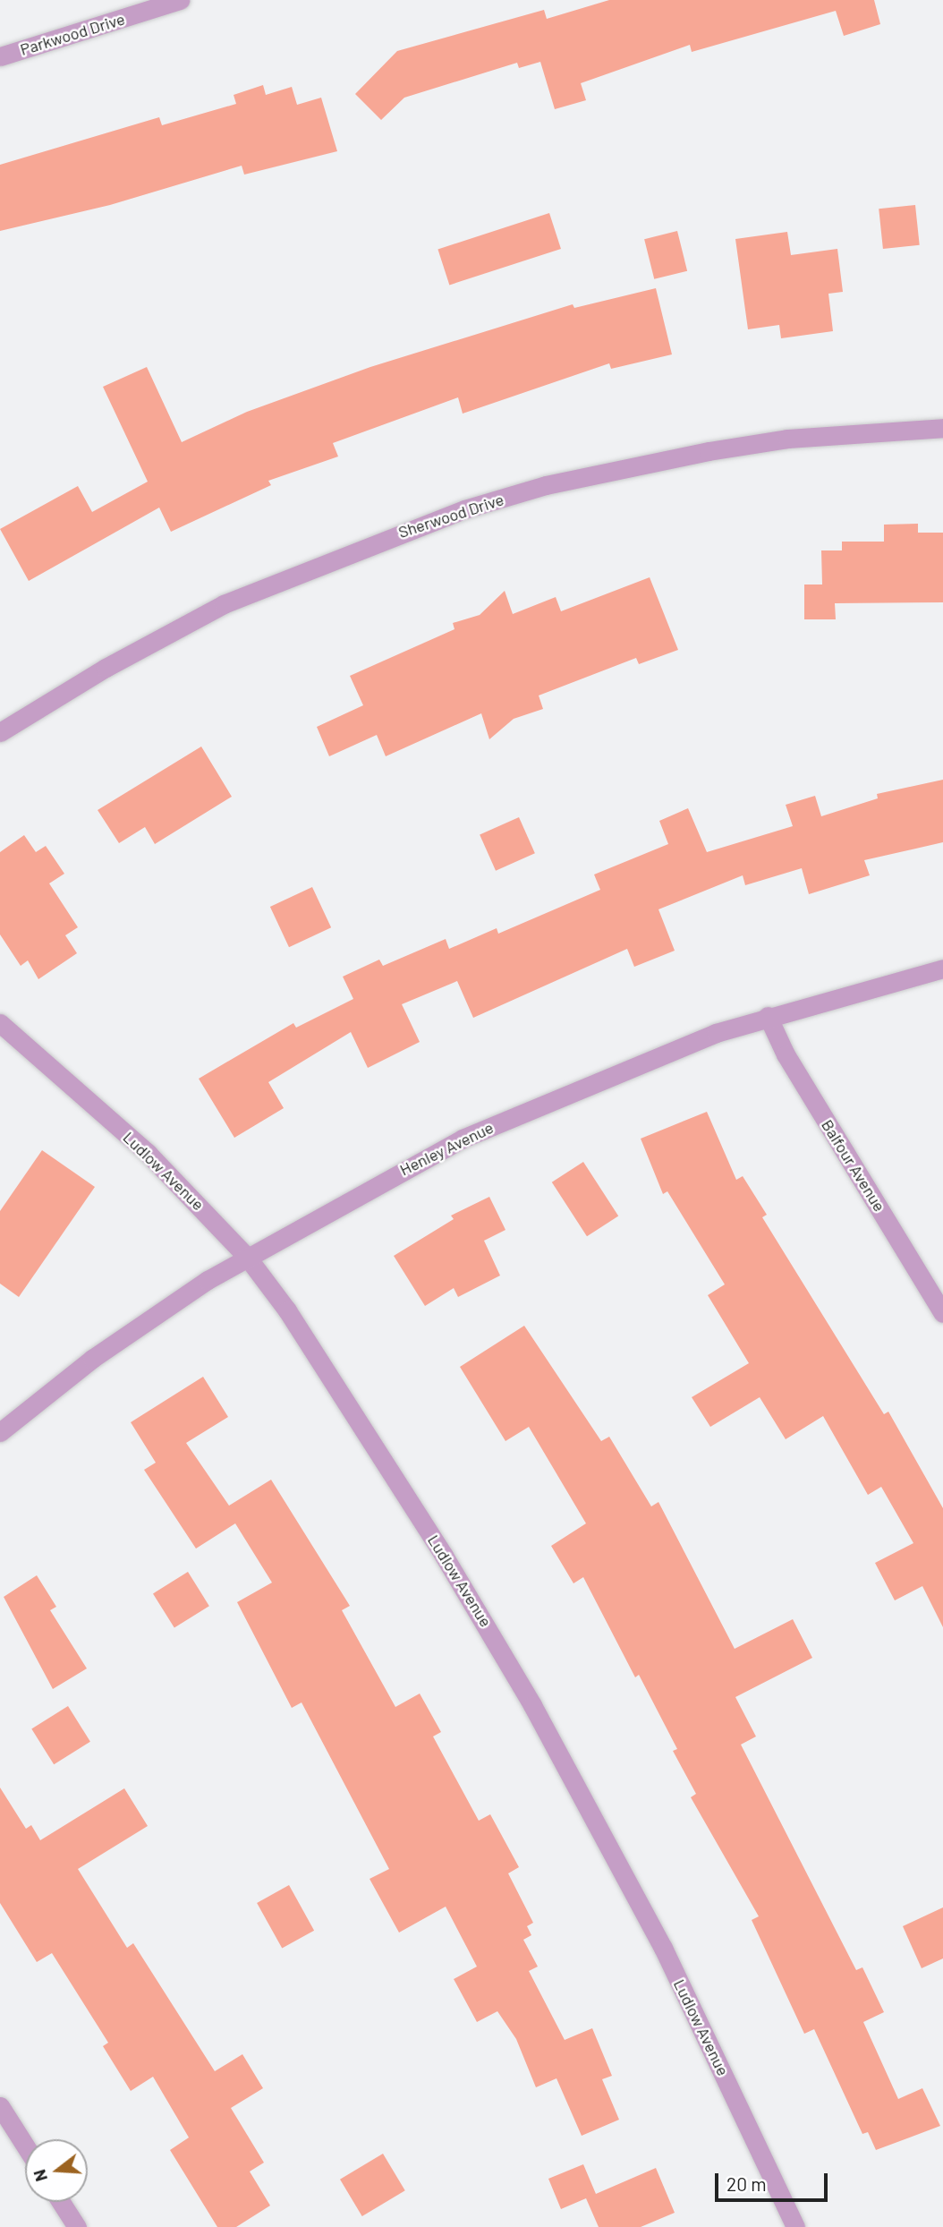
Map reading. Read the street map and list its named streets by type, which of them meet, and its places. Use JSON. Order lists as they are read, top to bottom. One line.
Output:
{"streets":{"street":["Parkwood Drive","Sherwood Drive","Henley Avenue","Balfour Avenue","Ludlow Avenue"]},"crossings":[["Henley Avenue","Balfour Avenue"],["Henley Avenue","Ludlow Avenue"]],"scale_bar":"20 m","north":"left"}
